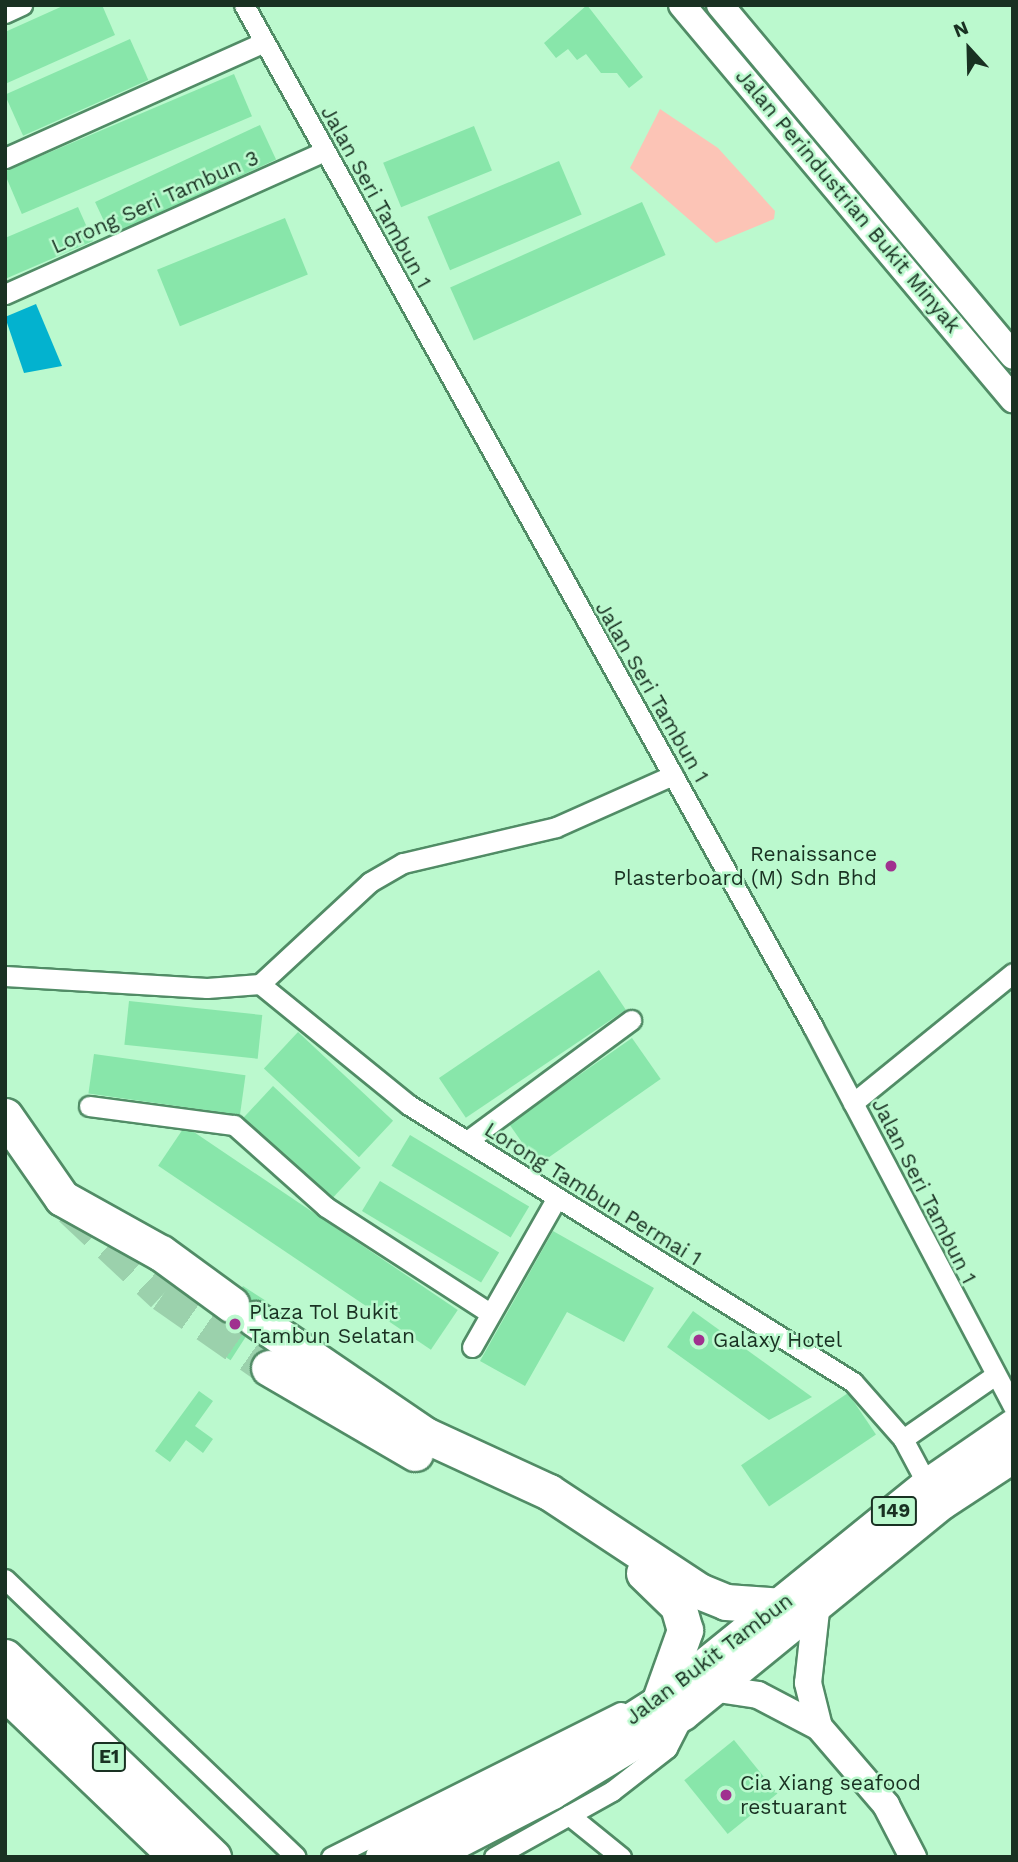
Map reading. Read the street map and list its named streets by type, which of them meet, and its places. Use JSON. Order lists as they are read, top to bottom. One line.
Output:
{"streets":{"highway":["E1"],"main road":["Jalan Perindustrian Bukit Minyak","149","Jalan Bukit Tambun"],"street":["Jalan Seri Tambun 1","Lorong Seri Tambun 3","Lorong Tambun Permai 1"]},"crossings":[["Jalan Seri Tambun 1","Lorong Seri Tambun 3"],["Lorong Tambun Permai 1","Jalan Bukit Tambun"]],"places":["Renaissance Plasterboard (M) Sdn Bhd","Plaza Tol Bukit Tambun Selatan","Galaxy Hotel","Cia Xiang seafood restuarant"],"north":"top"}
